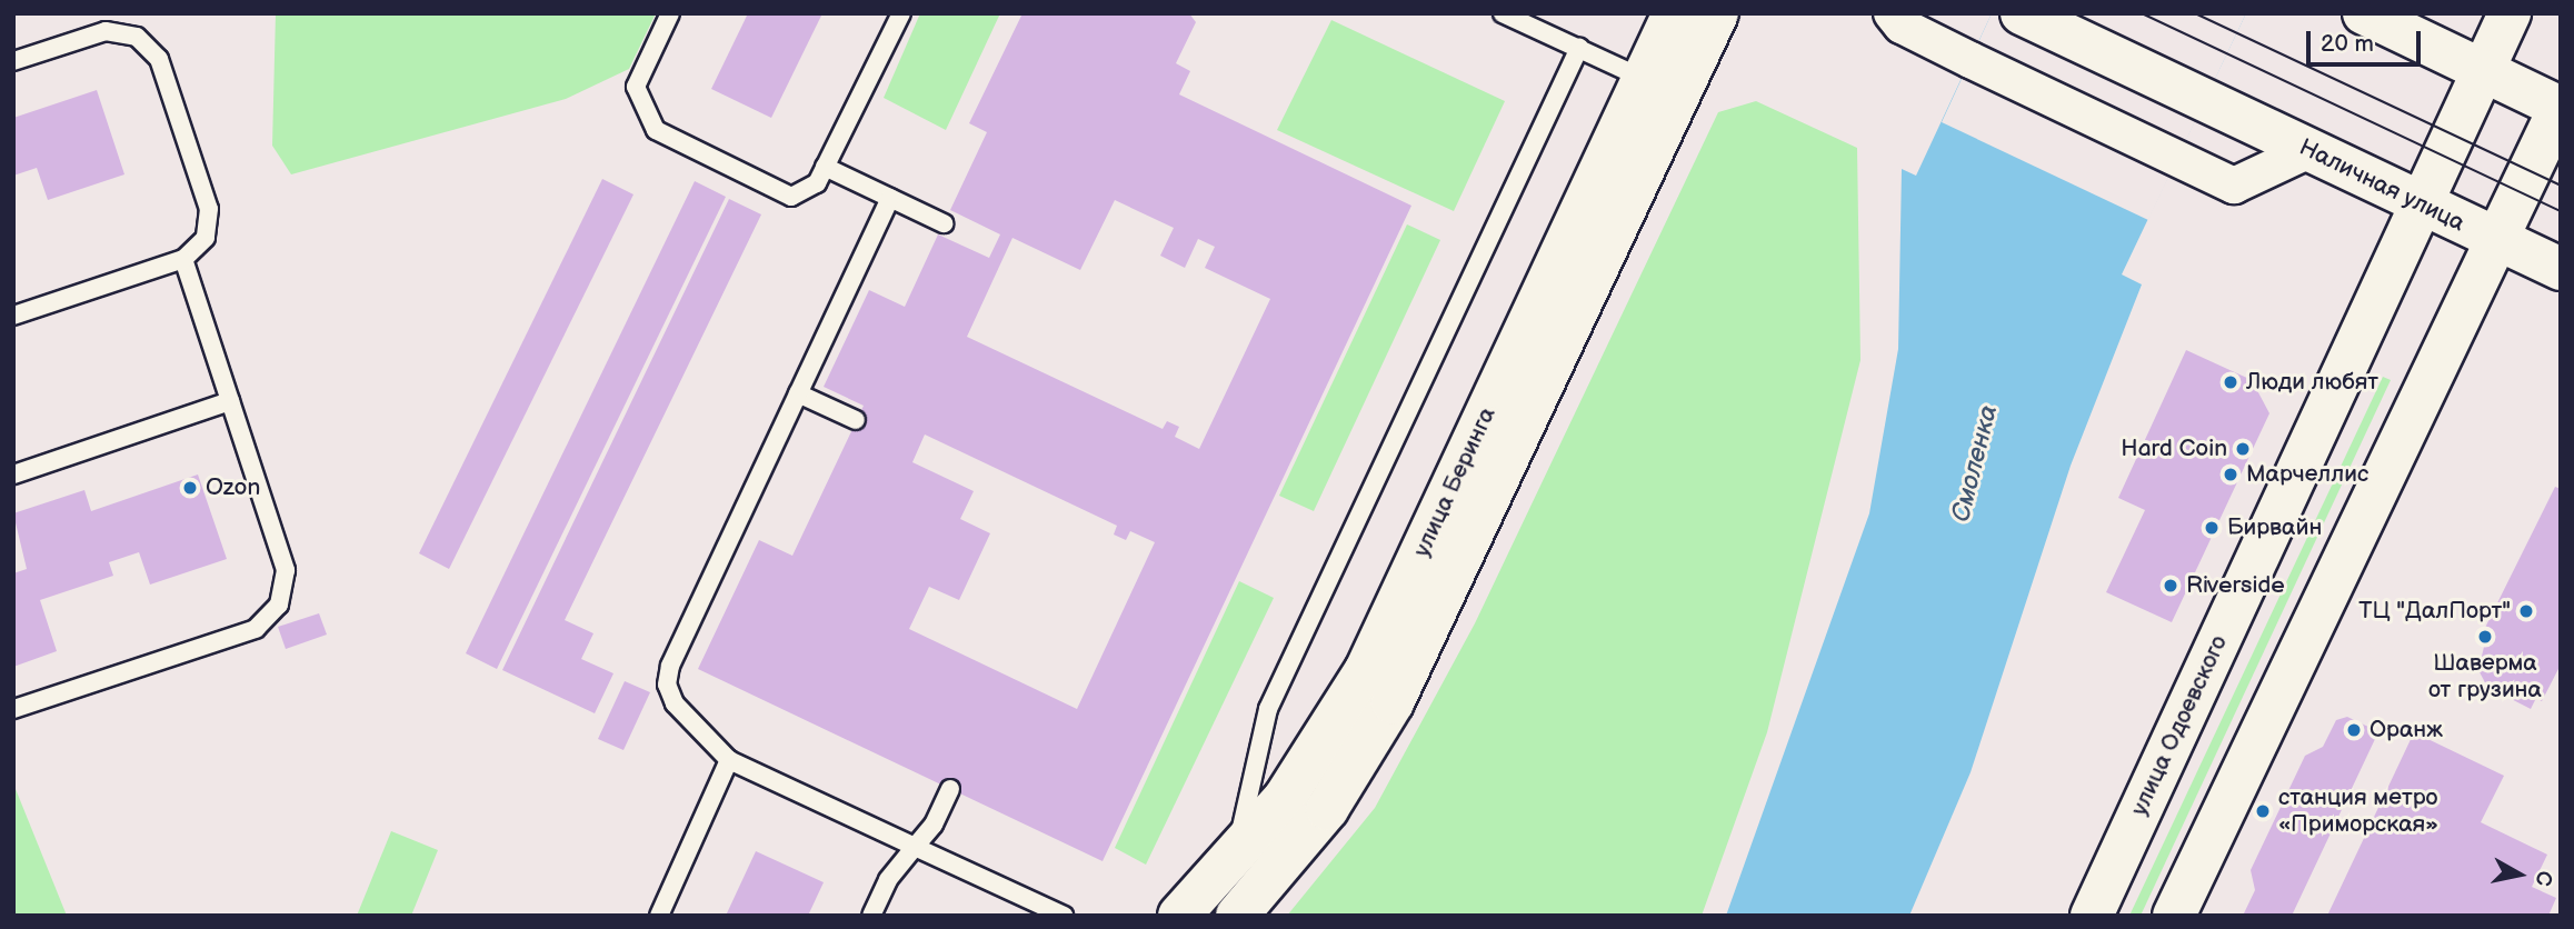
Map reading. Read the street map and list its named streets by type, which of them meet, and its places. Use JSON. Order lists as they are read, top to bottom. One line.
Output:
{"streets":{"street":["Наличная улица","улица Беринга","улица Одоевского"]},"crossings":[["Наличная улица","улица Одоевского"]],"water":["Смоленка"],"places":["Люди любят","Hard Coin","Марчеллис","Ozon","Бирвайн","Riverside","ТЦ \"ДалПорт\"","Шаверма от грузина","Оранж","станция метро «Приморская»"],"scale_bar":"20 m","north":"right"}
